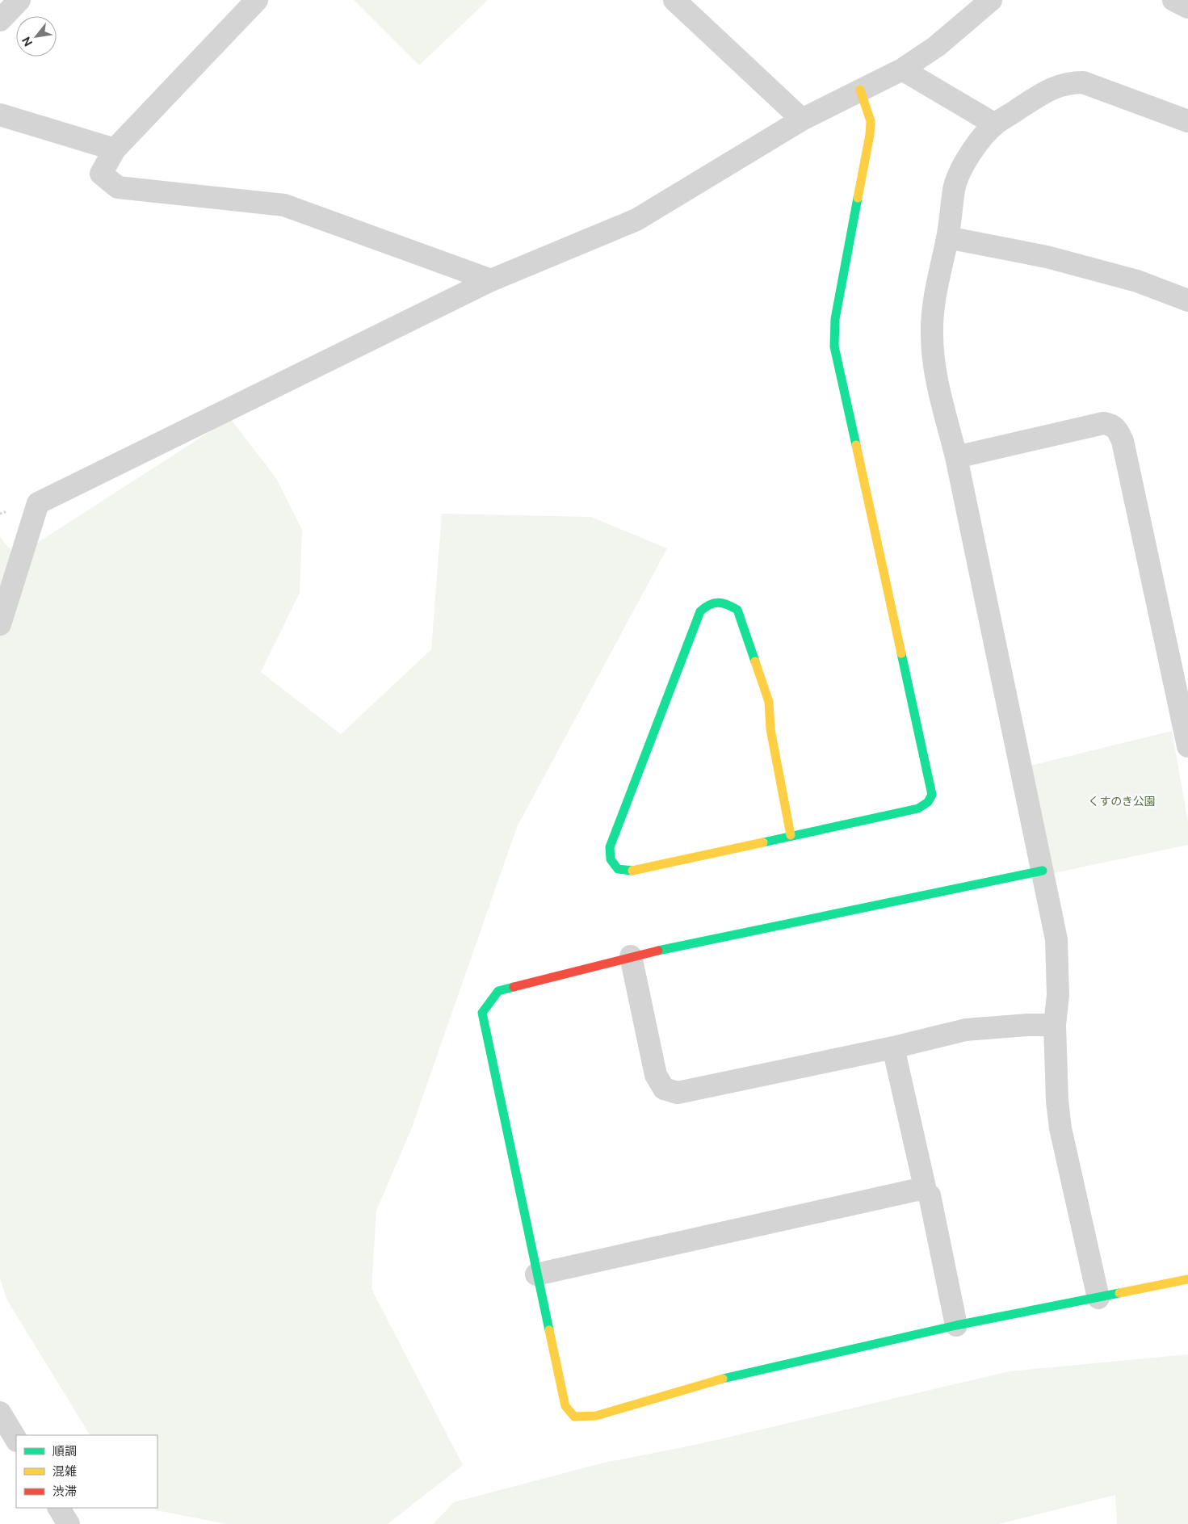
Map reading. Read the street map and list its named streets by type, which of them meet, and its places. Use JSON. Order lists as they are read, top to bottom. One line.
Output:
{"parks":["くすのき公園"],"legend":["順調","混雑","渋滞"],"north":"bottom left"}
